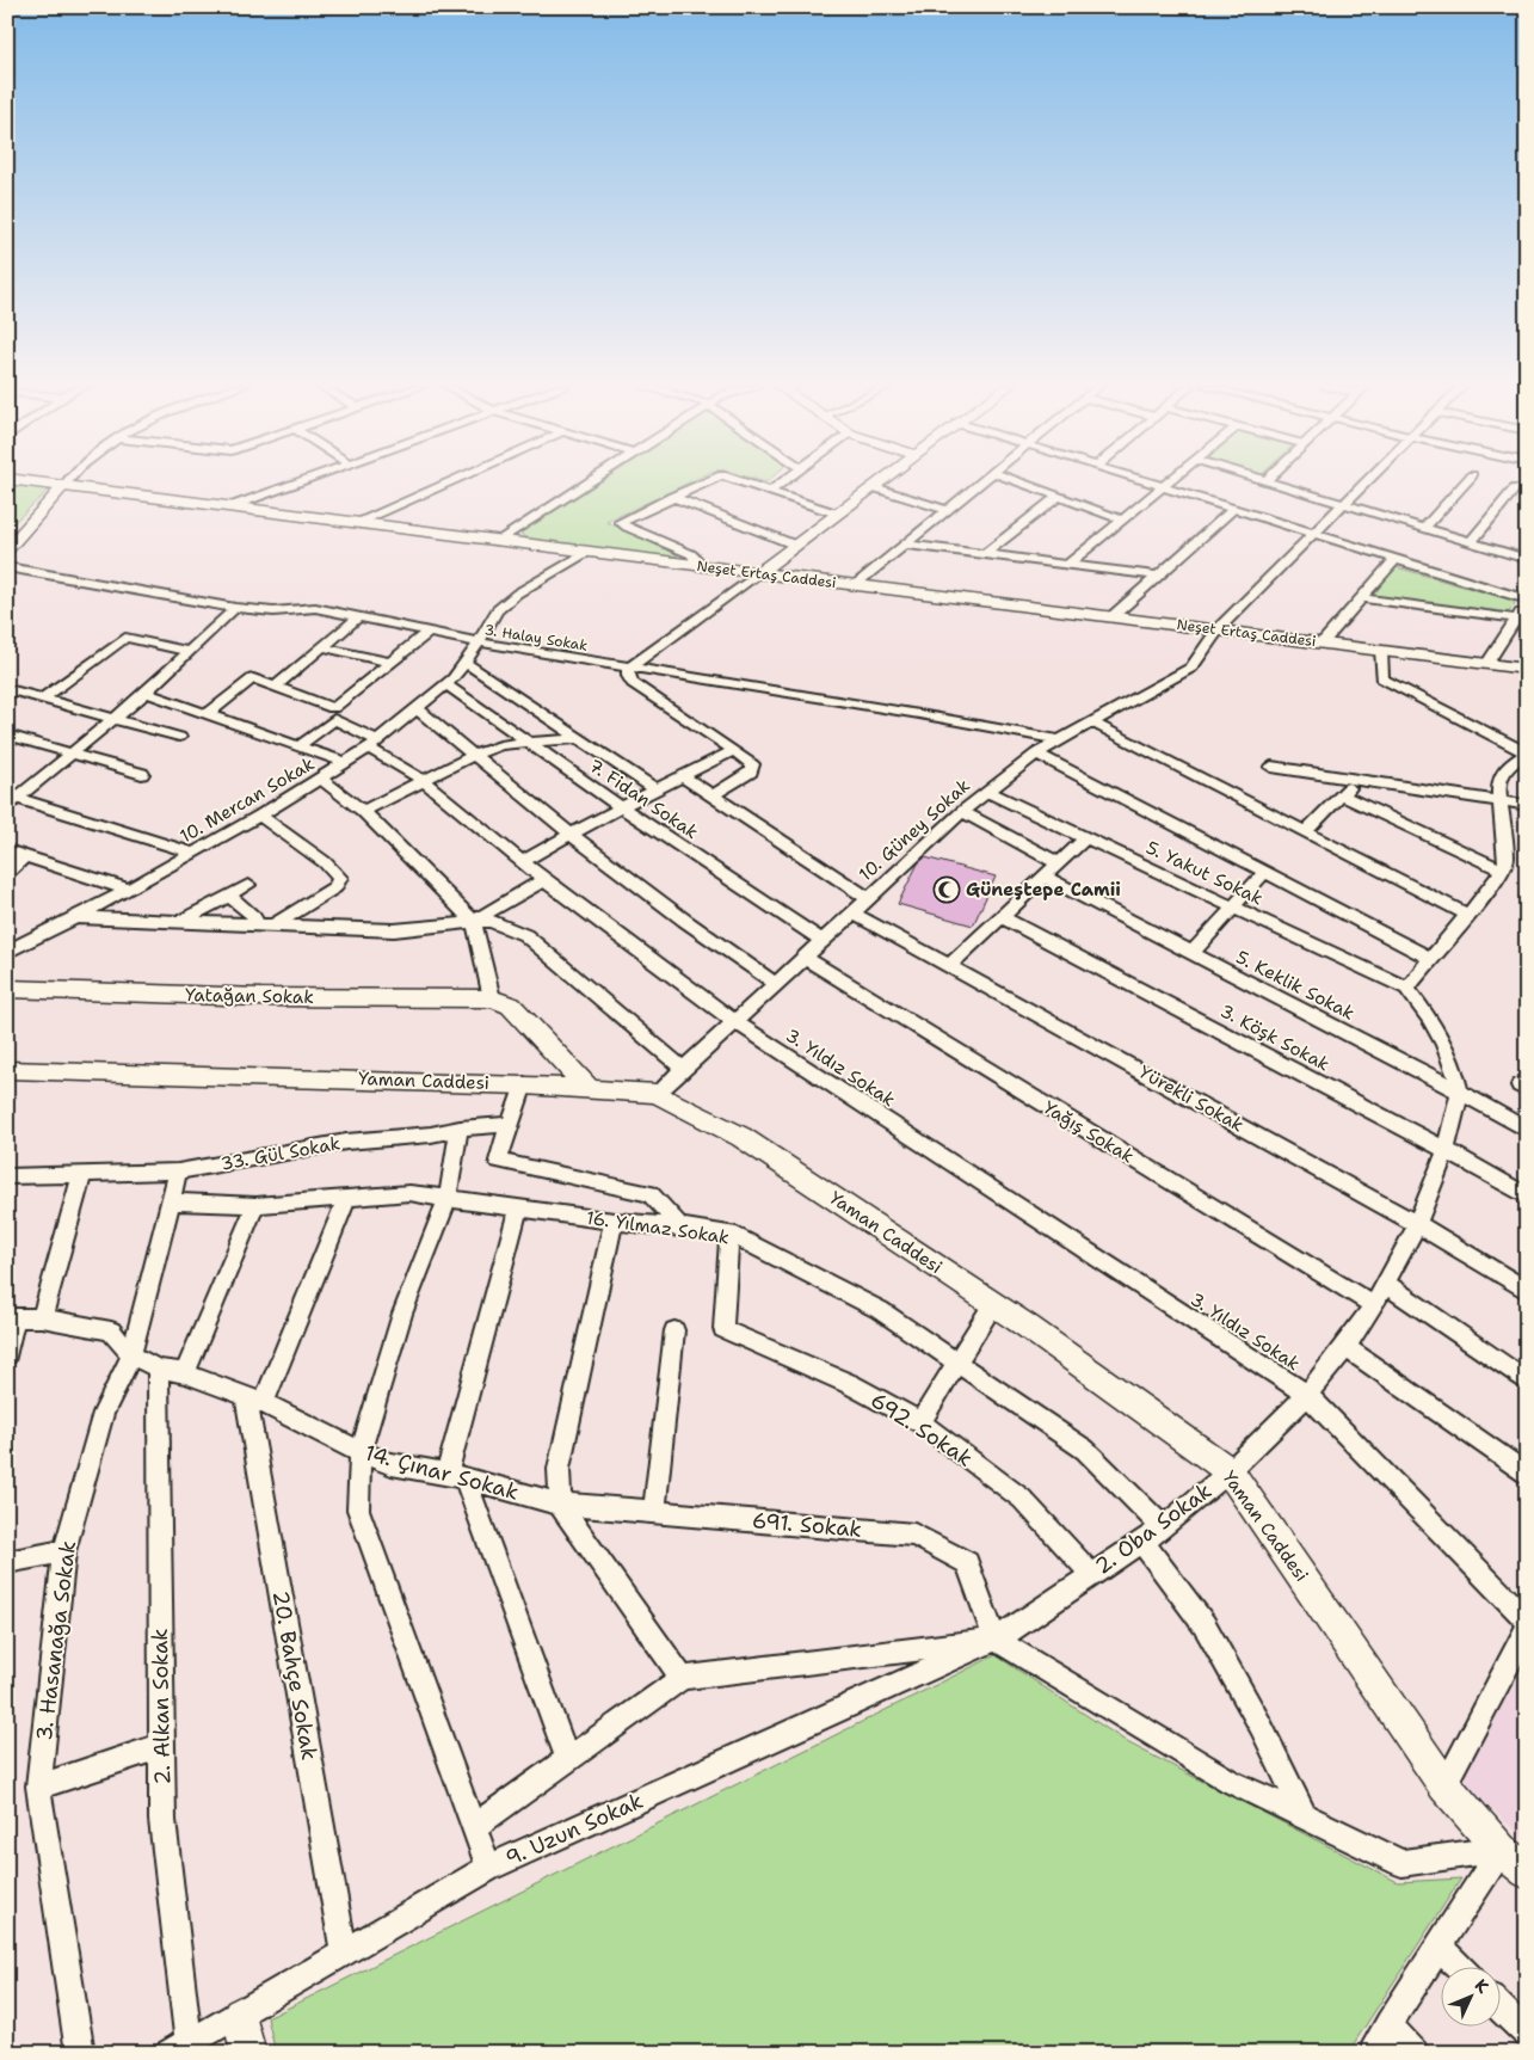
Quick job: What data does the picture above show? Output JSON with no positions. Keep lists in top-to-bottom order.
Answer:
{
  "streets": {
    "main road": ["Neşet Ertaş Caddesi", "Yatağan Sokak", "Yaman Caddesi"],
    "street": [
      "3. Halay Sokak",
      "7. Fidan Sokak",
      "10. Mercan Sokak",
      "10. Güney Sokak",
      "5. Yakut Sokak",
      "5. Keklik Sokak",
      "3. Köşk Sokak",
      "3. Yıldız Sokak",
      "Yürekli Sokak",
      "Yağış Sokak",
      "33. Gül Sokak",
      "16. Yılmaz Sokak",
      "692. Sokak",
      "14. Çınar Sokak",
      "691. Sokak",
      "2. Oba Sokak",
      "3. Hasanağa Sokak",
      "20. Bahçe Sokak",
      "2. Alkan Sokak",
      "9. Uzun Sokak"
    ]
  },
  "crossings": [
    ["Neşet Ertaş Caddesi", "10. Mercan Sokak"],
    ["Neşet Ertaş Caddesi", "10. Güney Sokak"],
    ["3. Halay Sokak", "10. Mercan Sokak"],
    ["3. Halay Sokak", "10. Güney Sokak"],
    ["7. Fidan Sokak", "10. Mercan Sokak"],
    ["7. Fidan Sokak", "10. Güney Sokak"],
    ["10. Mercan Sokak", "3. Yıldız Sokak"],
    ["10. Güney Sokak", "5. Yakut Sokak"],
    ["10. Güney Sokak", "3. Yıldız Sokak"],
    ["10. Güney Sokak", "Yaman Caddesi"],
    ["10. Güney Sokak", "Yürekli Sokak"],
    ["10. Güney Sokak", "Yağış Sokak"],
    ["5. Keklik Sokak", "2. Oba Sokak"],
    ["3. Köşk Sokak", "2. Oba Sokak"],
    ["3. Yıldız Sokak", "2. Oba Sokak"],
    ["Yaman Caddesi", "2. Oba Sokak"],
    ["Yürekli Sokak", "2. Oba Sokak"],
    ["Yağış Sokak", "2. Oba Sokak"],
    ["33. Gül Sokak", "3. Hasanağa Sokak"],
    ["16. Yılmaz Sokak", "692. Sokak"],
    ["16. Yılmaz Sokak", "2. Oba Sokak"],
    ["16. Yılmaz Sokak", "3. Hasanağa Sokak"],
    ["692. Sokak", "2. Oba Sokak"],
    ["14. Çınar Sokak", "691. Sokak"],
    ["14. Çınar Sokak", "3. Hasanağa Sokak"],
    ["14. Çınar Sokak", "20. Bahçe Sokak"],
    ["14. Çınar Sokak", "2. Alkan Sokak"],
    ["691. Sokak", "2. Oba Sokak"],
    ["691. Sokak", "9. Uzun Sokak"],
    ["2. Oba Sokak", "9. Uzun Sokak"],
    ["20. Bahçe Sokak", "9. Uzun Sokak"],
    ["2. Alkan Sokak", "9. Uzun Sokak"]
  ],
  "places": {
    "mosque": ["Güneştepe Camii"]
  },
  "north": "top right"
}
